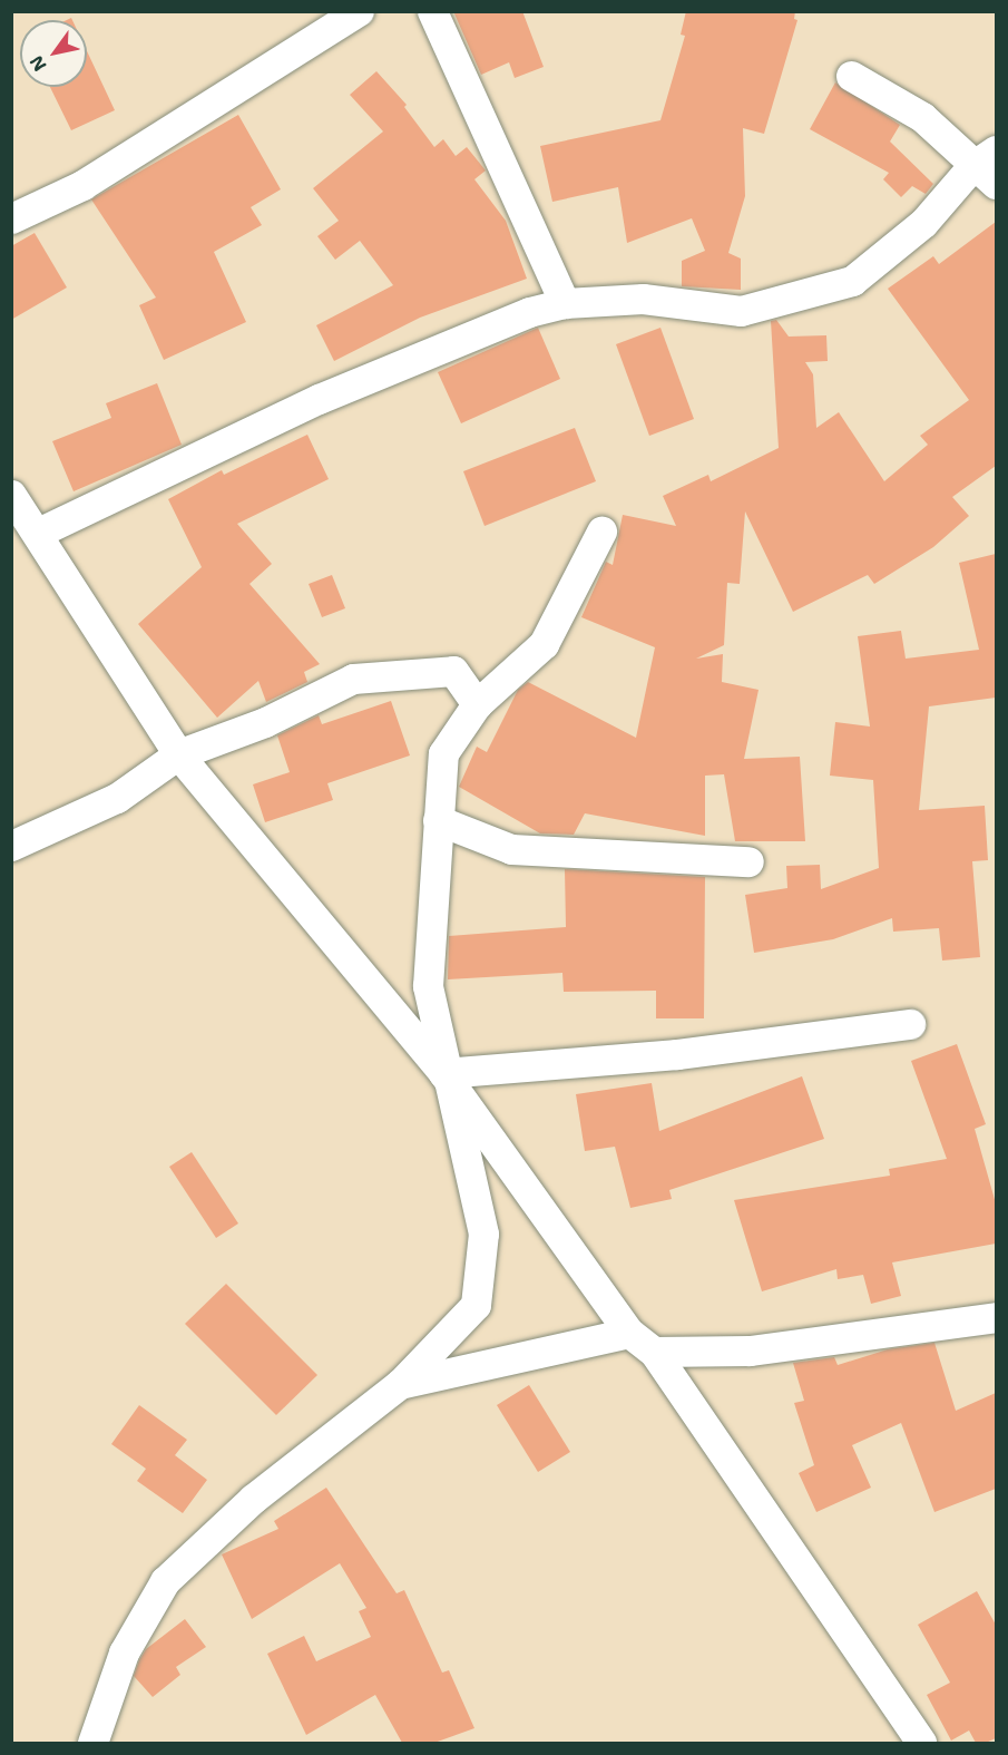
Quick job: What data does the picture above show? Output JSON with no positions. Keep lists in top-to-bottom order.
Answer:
{
  "north": "bottom left"
}
